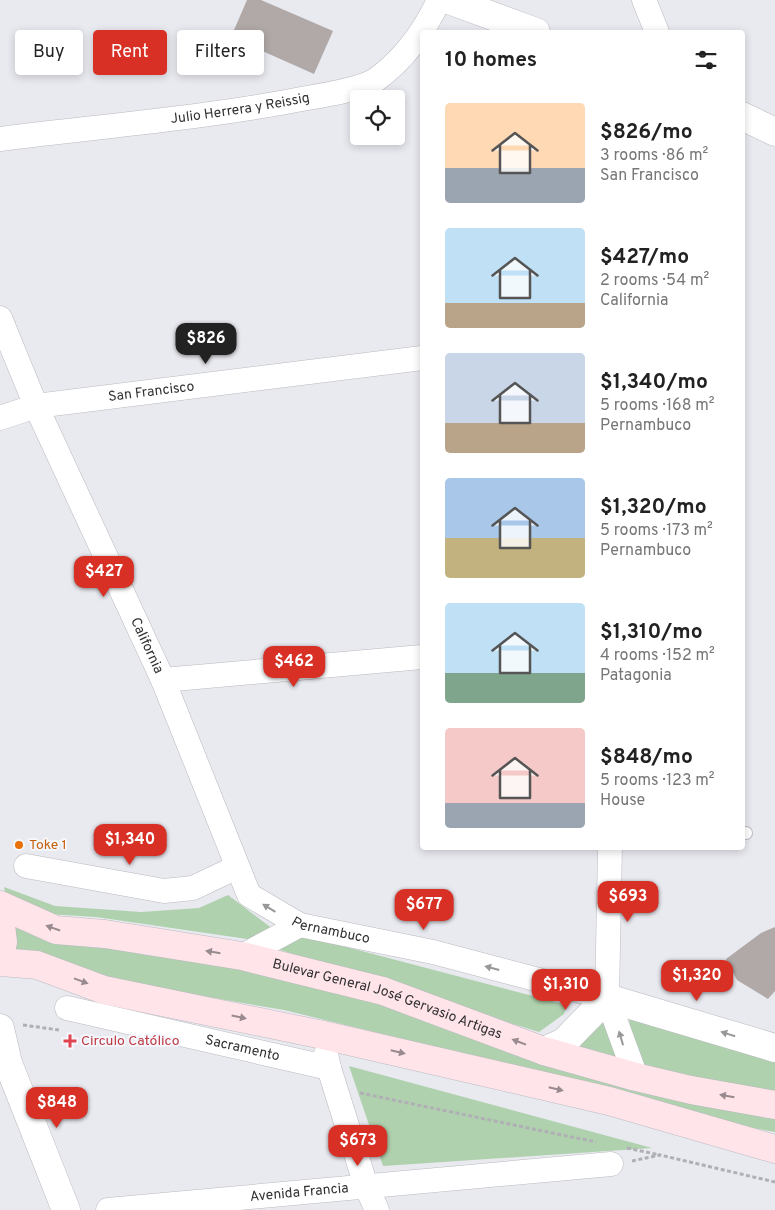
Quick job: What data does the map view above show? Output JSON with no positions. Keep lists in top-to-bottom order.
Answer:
{
  "streets": {
    "main road": ["Bulevar General José Gervasio Artigas"],
    "street": [
      "Julio Herrera y Reissig",
      "San Francisco",
      "California",
      "Pernambuco",
      "Sacramento",
      "Avenida Francia"
    ]
  },
  "crossings": [
    ["San Francisco", "California"],
    ["California", "Pernambuco"]
  ],
  "one_way": ["Pernambuco"],
  "places": {
    "other": ["Toke 1"],
    "health": ["Circulo Católico"]
  },
  "page": {
    "chip": ["Buy", "Rent", "Filters"],
    "heading": "10 homes",
    "list": [
      {
        "name": "$826/mo",
        "note": "3 rooms · 86 m² · San Francisco"
      },
      {
        "name": "$427/mo",
        "note": "2 rooms · 54 m² · California"
      },
      {
        "name": "$1,340/mo",
        "note": "5 rooms · 168 m² · Pernambuco"
      },
      {
        "name": "$1,320/mo",
        "note": "5 rooms · 173 m² · Pernambuco"
      },
      {
        "name": "$1,310/mo",
        "note": "4 rooms · 152 m² · Patagonia"
      },
      {
        "name": "$848/mo",
        "note": "5 rooms · 123 m² · House"
      }
    ],
    "price": [
      "$826",
      "$427",
      "$462",
      "$1,340",
      "$693",
      "$677",
      "$1,320",
      "$1,310",
      "$848",
      "$673"
    ]
  }
}
